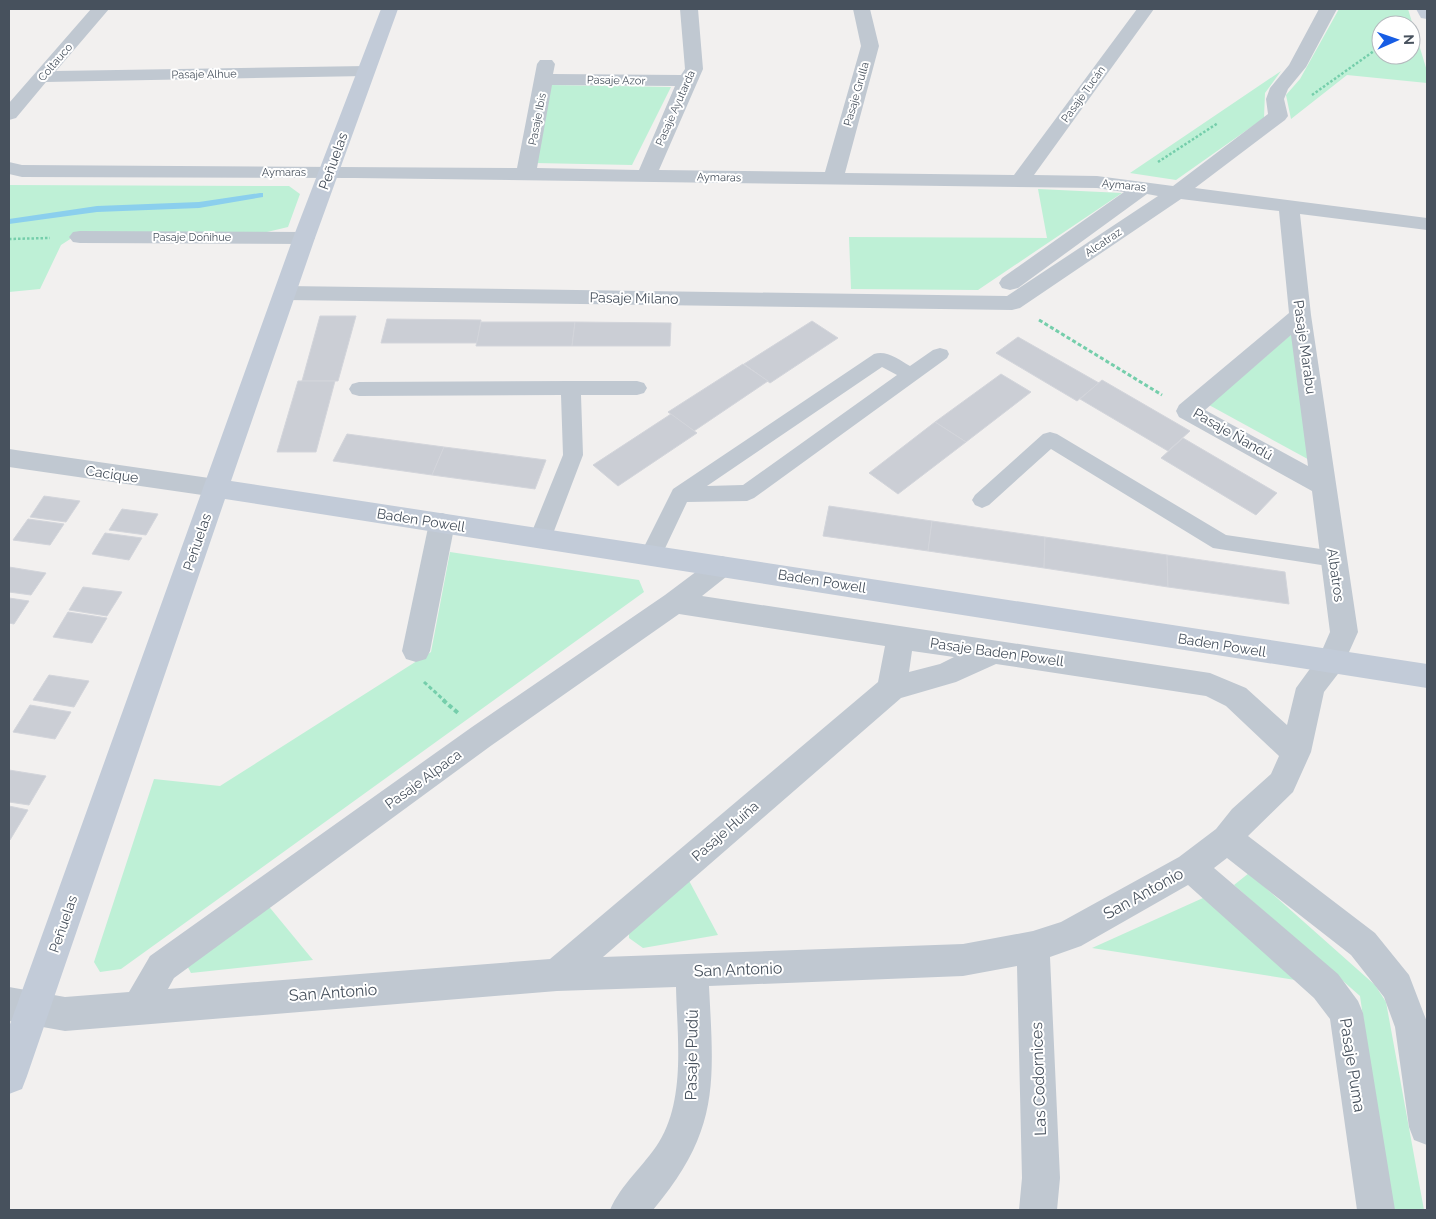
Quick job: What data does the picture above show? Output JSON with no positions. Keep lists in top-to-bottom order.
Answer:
{
  "streets": {
    "street": [
      "Coltauco",
      "Pasaje Alhue",
      "Pasaje Azor",
      "Pasaje Grulla",
      "Pasaje Tucán",
      "Pasaje Ayutarda",
      "Pasaje Ibis",
      "Peñuelas",
      "Aymaras",
      "Pasaje Doñihue",
      "Alcatraz",
      "Pasaje Milano",
      "Pasaje Marabu",
      "Pasaje Ñandú",
      "Cacique",
      "Baden Powell",
      "Albatros",
      "Pasaje Baden Powell",
      "Pasaje Alpaca",
      "Pasaje Huiña",
      "San Antonio",
      "Pasaje Pudú",
      "Pasaje Puma",
      "Las Codornices"
    ]
  },
  "crossings": [
    ["Coltauco", "Pasaje Alhue"],
    ["Pasaje Alhue", "Peñuelas"],
    ["Pasaje Azor", "Pasaje Ayutarda"],
    ["Pasaje Azor", "Pasaje Ibis"],
    ["Pasaje Grulla", "Aymaras"],
    ["Pasaje Tucán", "Aymaras"],
    ["Pasaje Ayutarda", "Aymaras"],
    ["Pasaje Ibis", "Aymaras"],
    ["Peñuelas", "Aymaras"],
    ["Peñuelas", "Pasaje Doñihue"],
    ["Peñuelas", "Pasaje Milano"],
    ["Peñuelas", "Cacique"],
    ["Peñuelas", "Baden Powell"],
    ["Peñuelas", "San Antonio"],
    ["Aymaras", "Alcatraz"],
    ["Aymaras", "Pasaje Marabu"],
    ["Alcatraz", "Pasaje Milano"],
    ["Pasaje Marabu", "Pasaje Ñandú"],
    ["Pasaje Marabu", "Albatros"],
    ["Pasaje Ñandú", "Albatros"],
    ["Cacique", "Baden Powell"],
    ["Baden Powell", "Albatros"],
    ["Baden Powell", "Pasaje Alpaca"],
    ["Baden Powell", "San Antonio"],
    ["Albatros", "San Antonio"],
    ["Pasaje Baden Powell", "Pasaje Alpaca"],
    ["Pasaje Baden Powell", "Pasaje Huiña"],
    ["Pasaje Baden Powell", "San Antonio"],
    ["Pasaje Alpaca", "San Antonio"],
    ["Pasaje Huiña", "San Antonio"],
    ["San Antonio", "Pasaje Pudú"],
    ["San Antonio", "Pasaje Puma"],
    ["San Antonio", "Las Codornices"]
  ],
  "north": "right"
}
